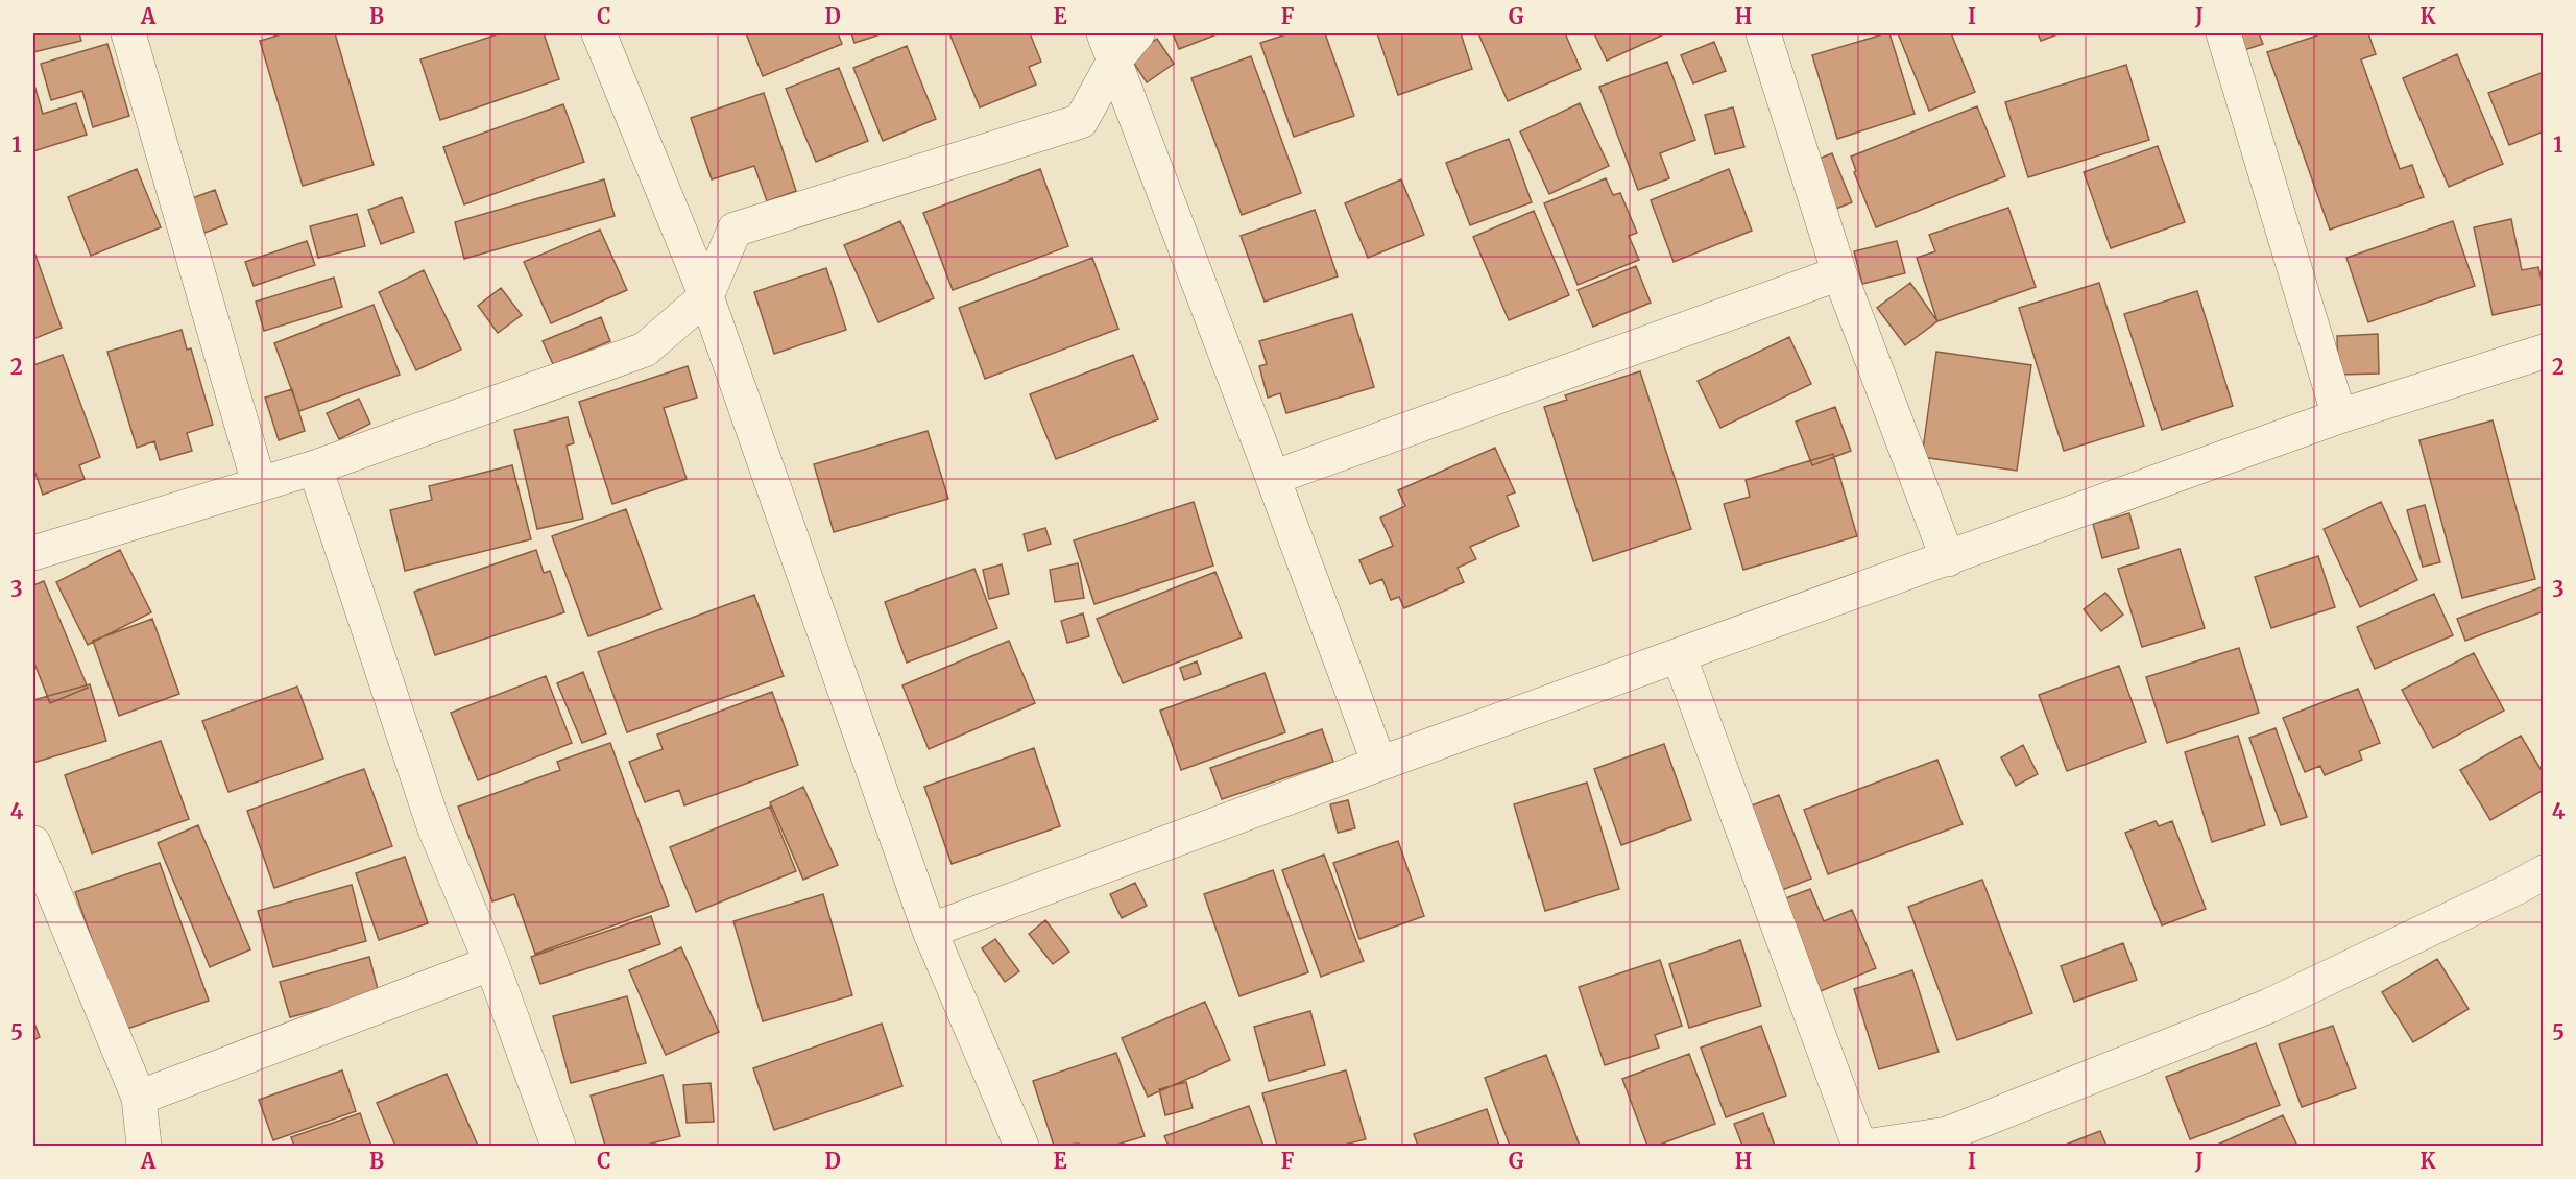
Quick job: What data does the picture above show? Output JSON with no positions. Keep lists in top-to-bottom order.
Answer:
{
  "grid": {
    "columns": [
      "A",
      "B",
      "C",
      "D",
      "E",
      "F",
      "G",
      "H",
      "I",
      "J",
      "K"
    ],
    "rows": [
      "1",
      "2",
      "3",
      "4",
      "5"
    ]
  }
}
